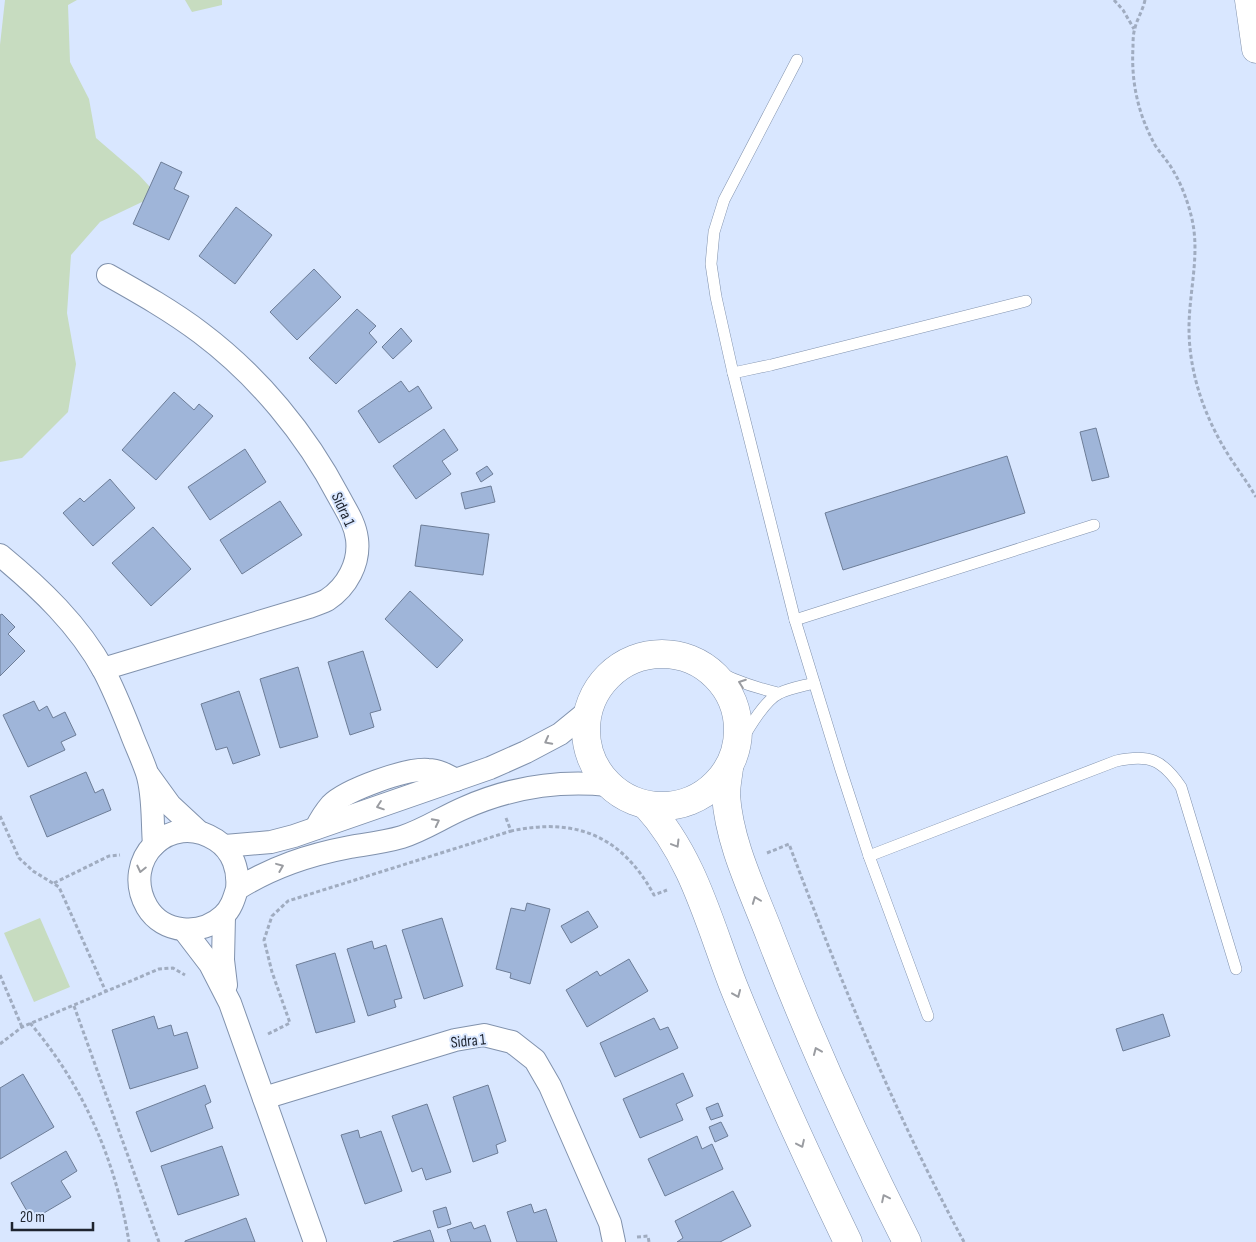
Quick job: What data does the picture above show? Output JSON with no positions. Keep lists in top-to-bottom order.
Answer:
{
  "streets": {
    "street": ["Sidra 1"]
  },
  "scale_bar": "20 m"
}
